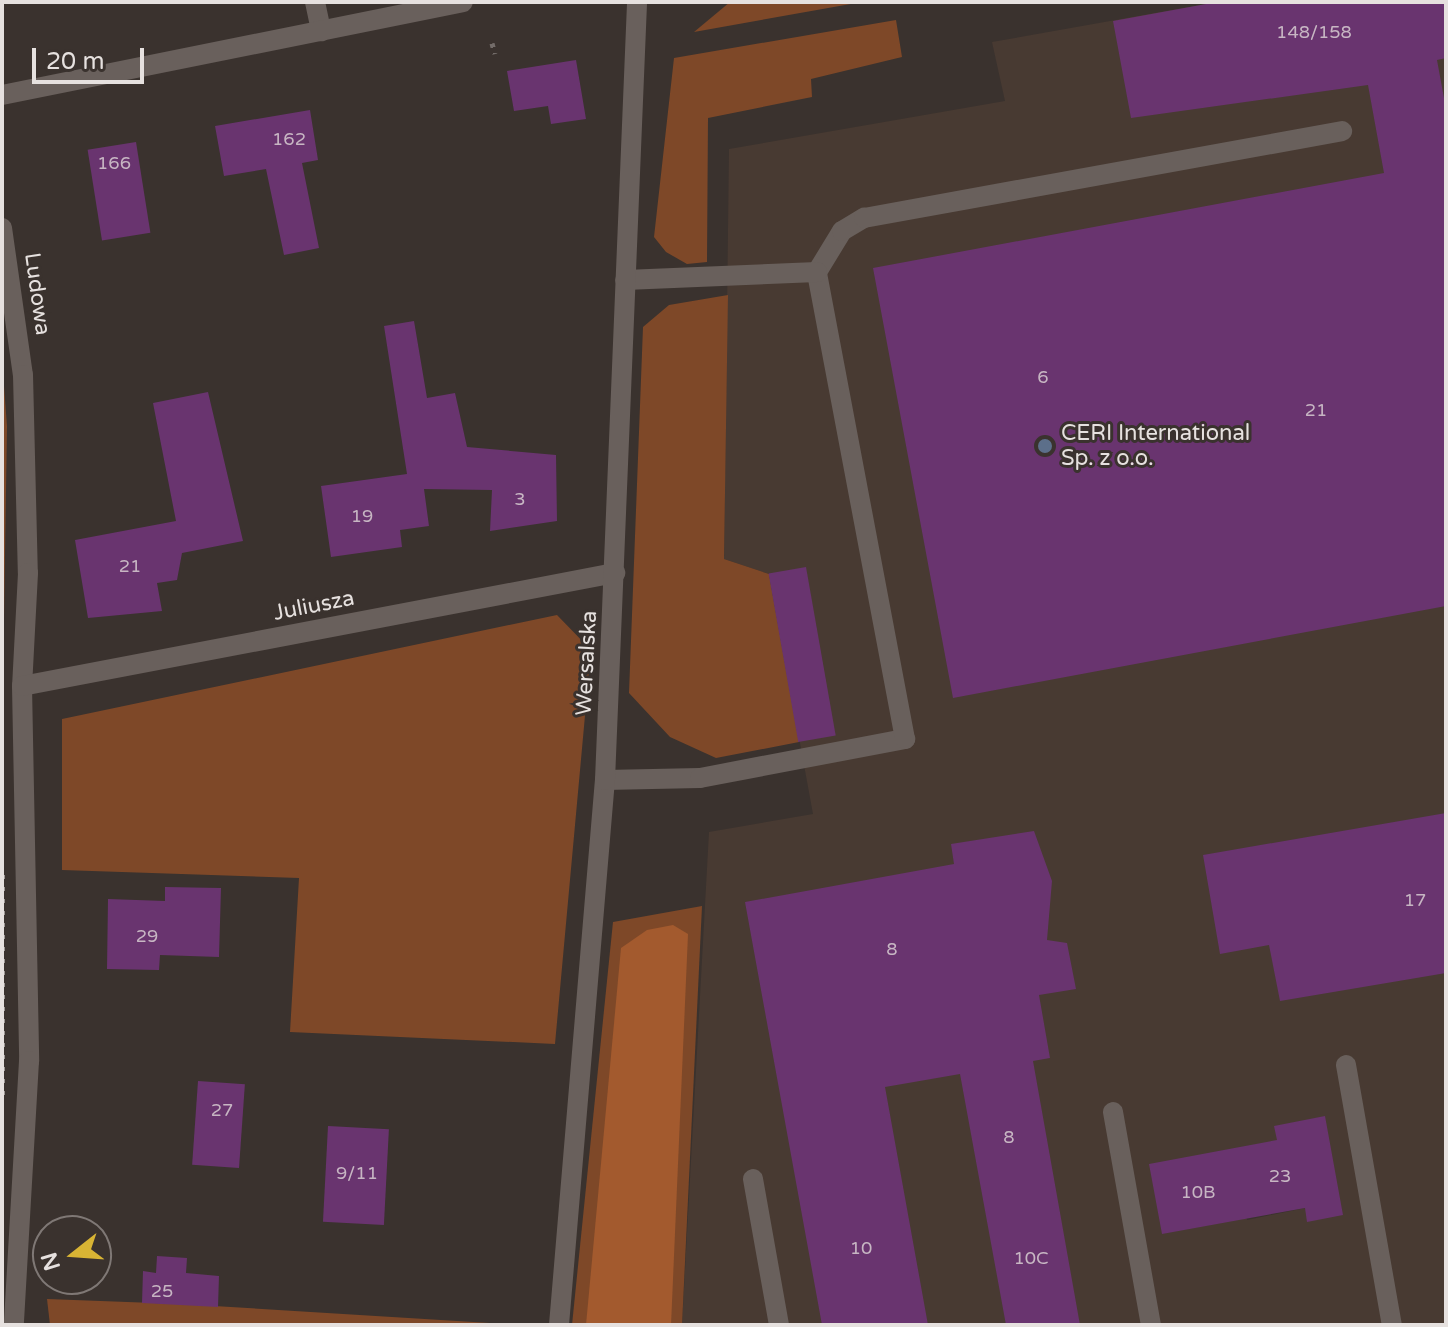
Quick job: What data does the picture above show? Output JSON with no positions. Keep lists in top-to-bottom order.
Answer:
{
  "streets": {
    "street": ["Ludowa", "Juliusza", "Wersalska"]
  },
  "crossings": [
    ["Ludowa", "Juliusza"],
    ["Juliusza", "Wersalska"]
  ],
  "places": ["CERI International Sp. z o.o."],
  "house_numbers": [
    "148/158",
    "162",
    "166",
    "6",
    "21",
    "3",
    "19",
    "21",
    "17",
    "29",
    "8",
    "27",
    "8",
    "9/11",
    "23",
    "10B",
    "10",
    "10C",
    "25"
  ],
  "scale_bar": "20 m",
  "north": "left"
}
